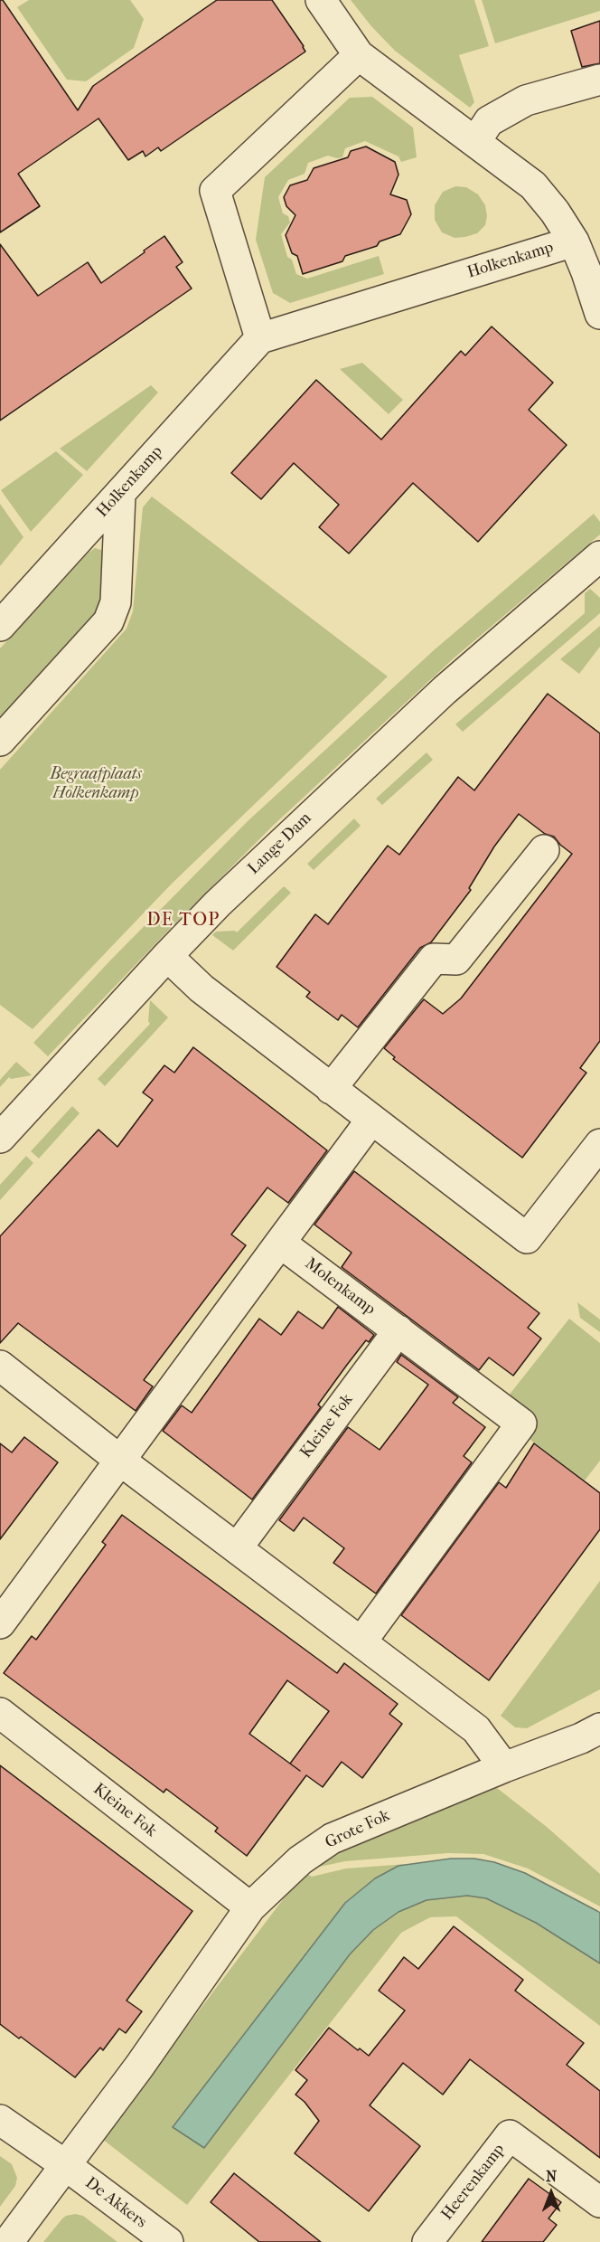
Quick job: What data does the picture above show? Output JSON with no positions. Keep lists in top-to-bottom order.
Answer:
{
  "streets": {
    "street": [
      "Holkenkamp",
      "Lange Dam",
      "Molenkamp",
      "Kleine Fok",
      "Grote Fok",
      "Heerenkamp",
      "De Akkers"
    ]
  },
  "crossings": [
    ["Molenkamp", "Kleine Fok"],
    ["Kleine Fok", "Grote Fok"],
    ["Grote Fok", "De Akkers"]
  ],
  "districts": ["DE TOP"],
  "parks": ["Begraafplaats Holkenkamp"],
  "north": "top"
}
